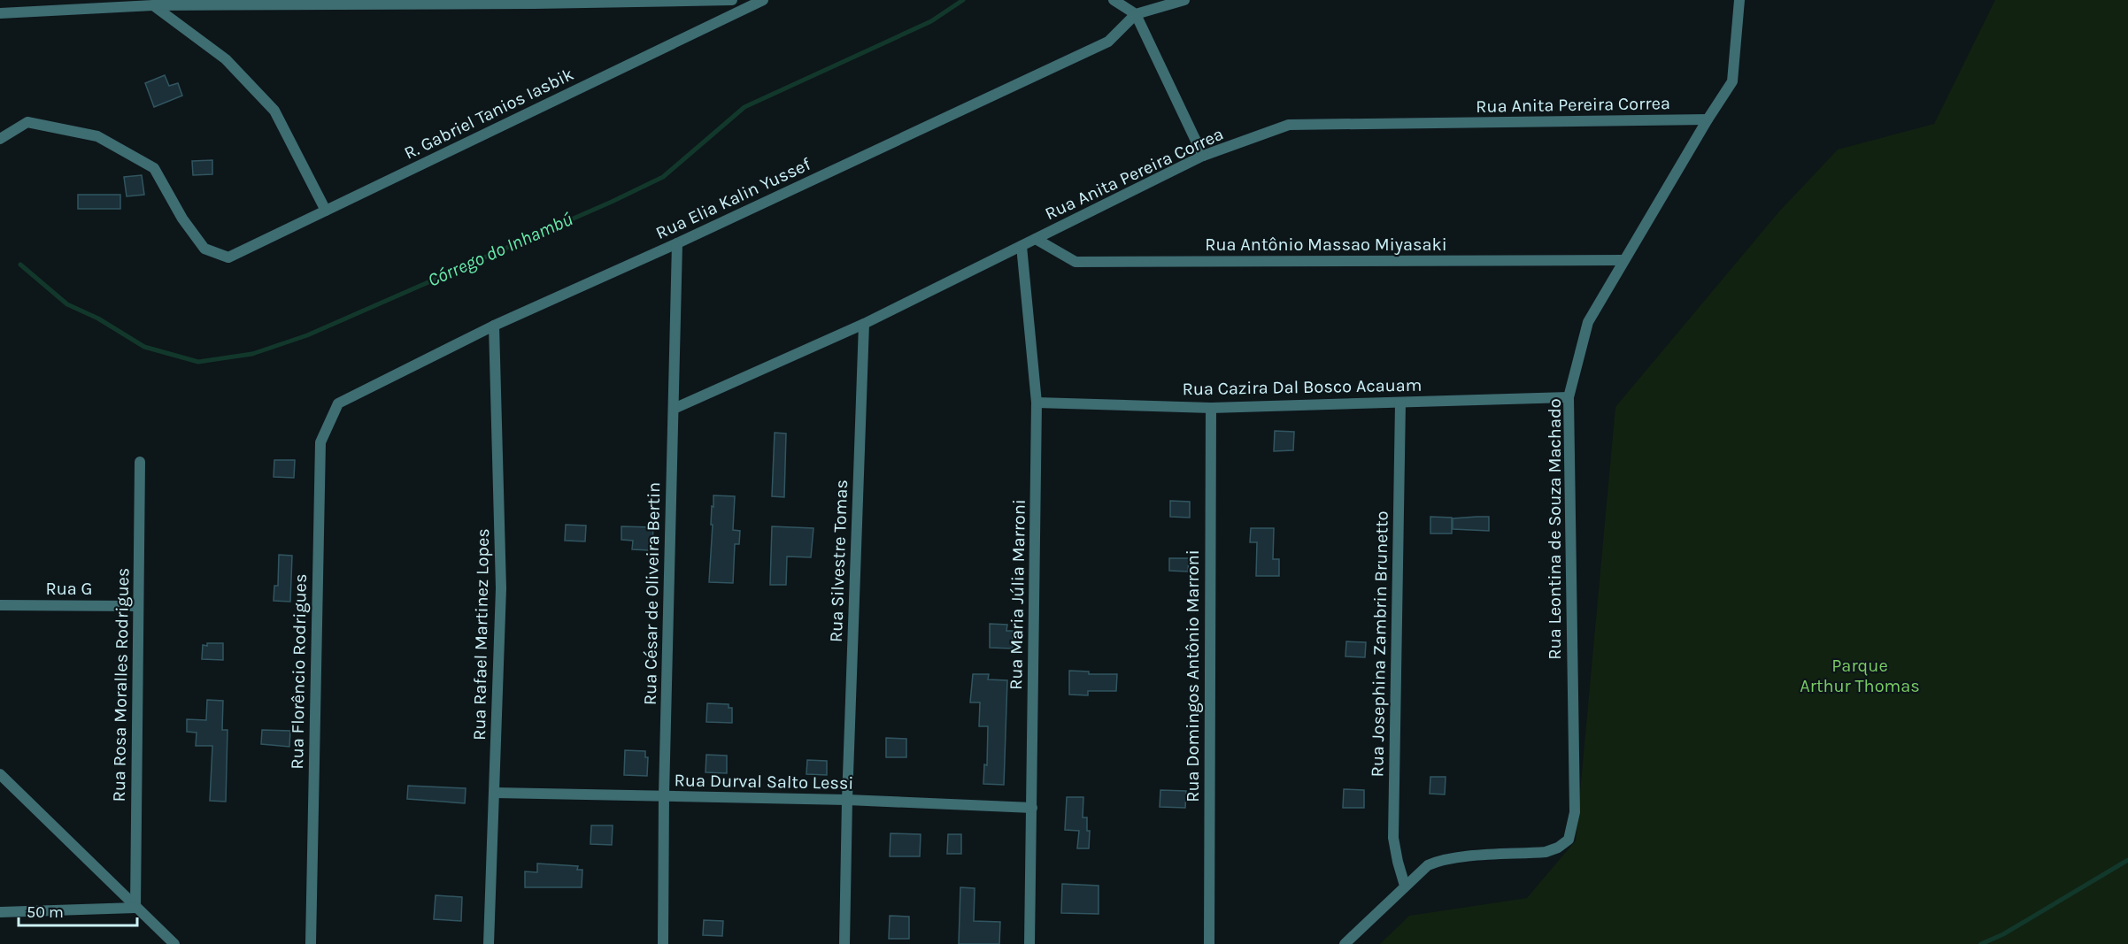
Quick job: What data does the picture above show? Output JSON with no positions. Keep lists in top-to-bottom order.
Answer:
{
  "streets": {
    "street": [
      "Rua Anita Pereira Correa",
      "R. Gabriel Tanios Iasbik",
      "Rua Elia Kalin Yussef",
      "Rua Antônio Massao Miyasaki",
      "Rua Cazira Dal Bosco Acauam",
      "Rua Leontina de Souza Machado",
      "Rua Silvestre Tomas",
      "Rua G",
      "Rua César de Oliveira Bertin",
      "Rua Maria Júlia Marroni",
      "Rua Rafael Martinez Lopes",
      "Rua Josephina Zambrin Brunetto",
      "Rua Florêncio Rodrigues",
      "Rua Domingos Antônio Marroni",
      "Rua Rosa Moralles Rodrigues",
      "Rua Durval Salto Lessi"
    ]
  },
  "crossings": [
    ["Rua Anita Pereira Correa", "Rua Antônio Massao Miyasaki"],
    ["Rua Anita Pereira Correa", "Rua Leontina de Souza Machado"],
    ["Rua Anita Pereira Correa", "Rua Silvestre Tomas"],
    ["Rua Anita Pereira Correa", "Rua César de Oliveira Bertin"],
    ["Rua Anita Pereira Correa", "Rua Maria Júlia Marroni"],
    ["Rua Elia Kalin Yussef", "Rua César de Oliveira Bertin"],
    ["Rua Elia Kalin Yussef", "Rua Rafael Martinez Lopes"],
    ["Rua Elia Kalin Yussef", "Rua Florêncio Rodrigues"],
    ["Rua Antônio Massao Miyasaki", "Rua Leontina de Souza Machado"],
    ["Rua Cazira Dal Bosco Acauam", "Rua Leontina de Souza Machado"],
    ["Rua Cazira Dal Bosco Acauam", "Rua Maria Júlia Marroni"],
    ["Rua Cazira Dal Bosco Acauam", "Rua Josephina Zambrin Brunetto"],
    ["Rua Cazira Dal Bosco Acauam", "Rua Domingos Antônio Marroni"],
    ["Rua Leontina de Souza Machado", "Rua Josephina Zambrin Brunetto"],
    ["Rua Silvestre Tomas", "Rua Durval Salto Lessi"],
    ["Rua G", "Rua Rosa Moralles Rodrigues"],
    ["Rua César de Oliveira Bertin", "Rua Durval Salto Lessi"],
    ["Rua Maria Júlia Marroni", "Rua Durval Salto Lessi"],
    ["Rua Rafael Martinez Lopes", "Rua Durval Salto Lessi"]
  ],
  "water": ["Córrego do Inhambú"],
  "parks": ["Parque Arthur Thomas"],
  "scale_bar": "50 m"
}
